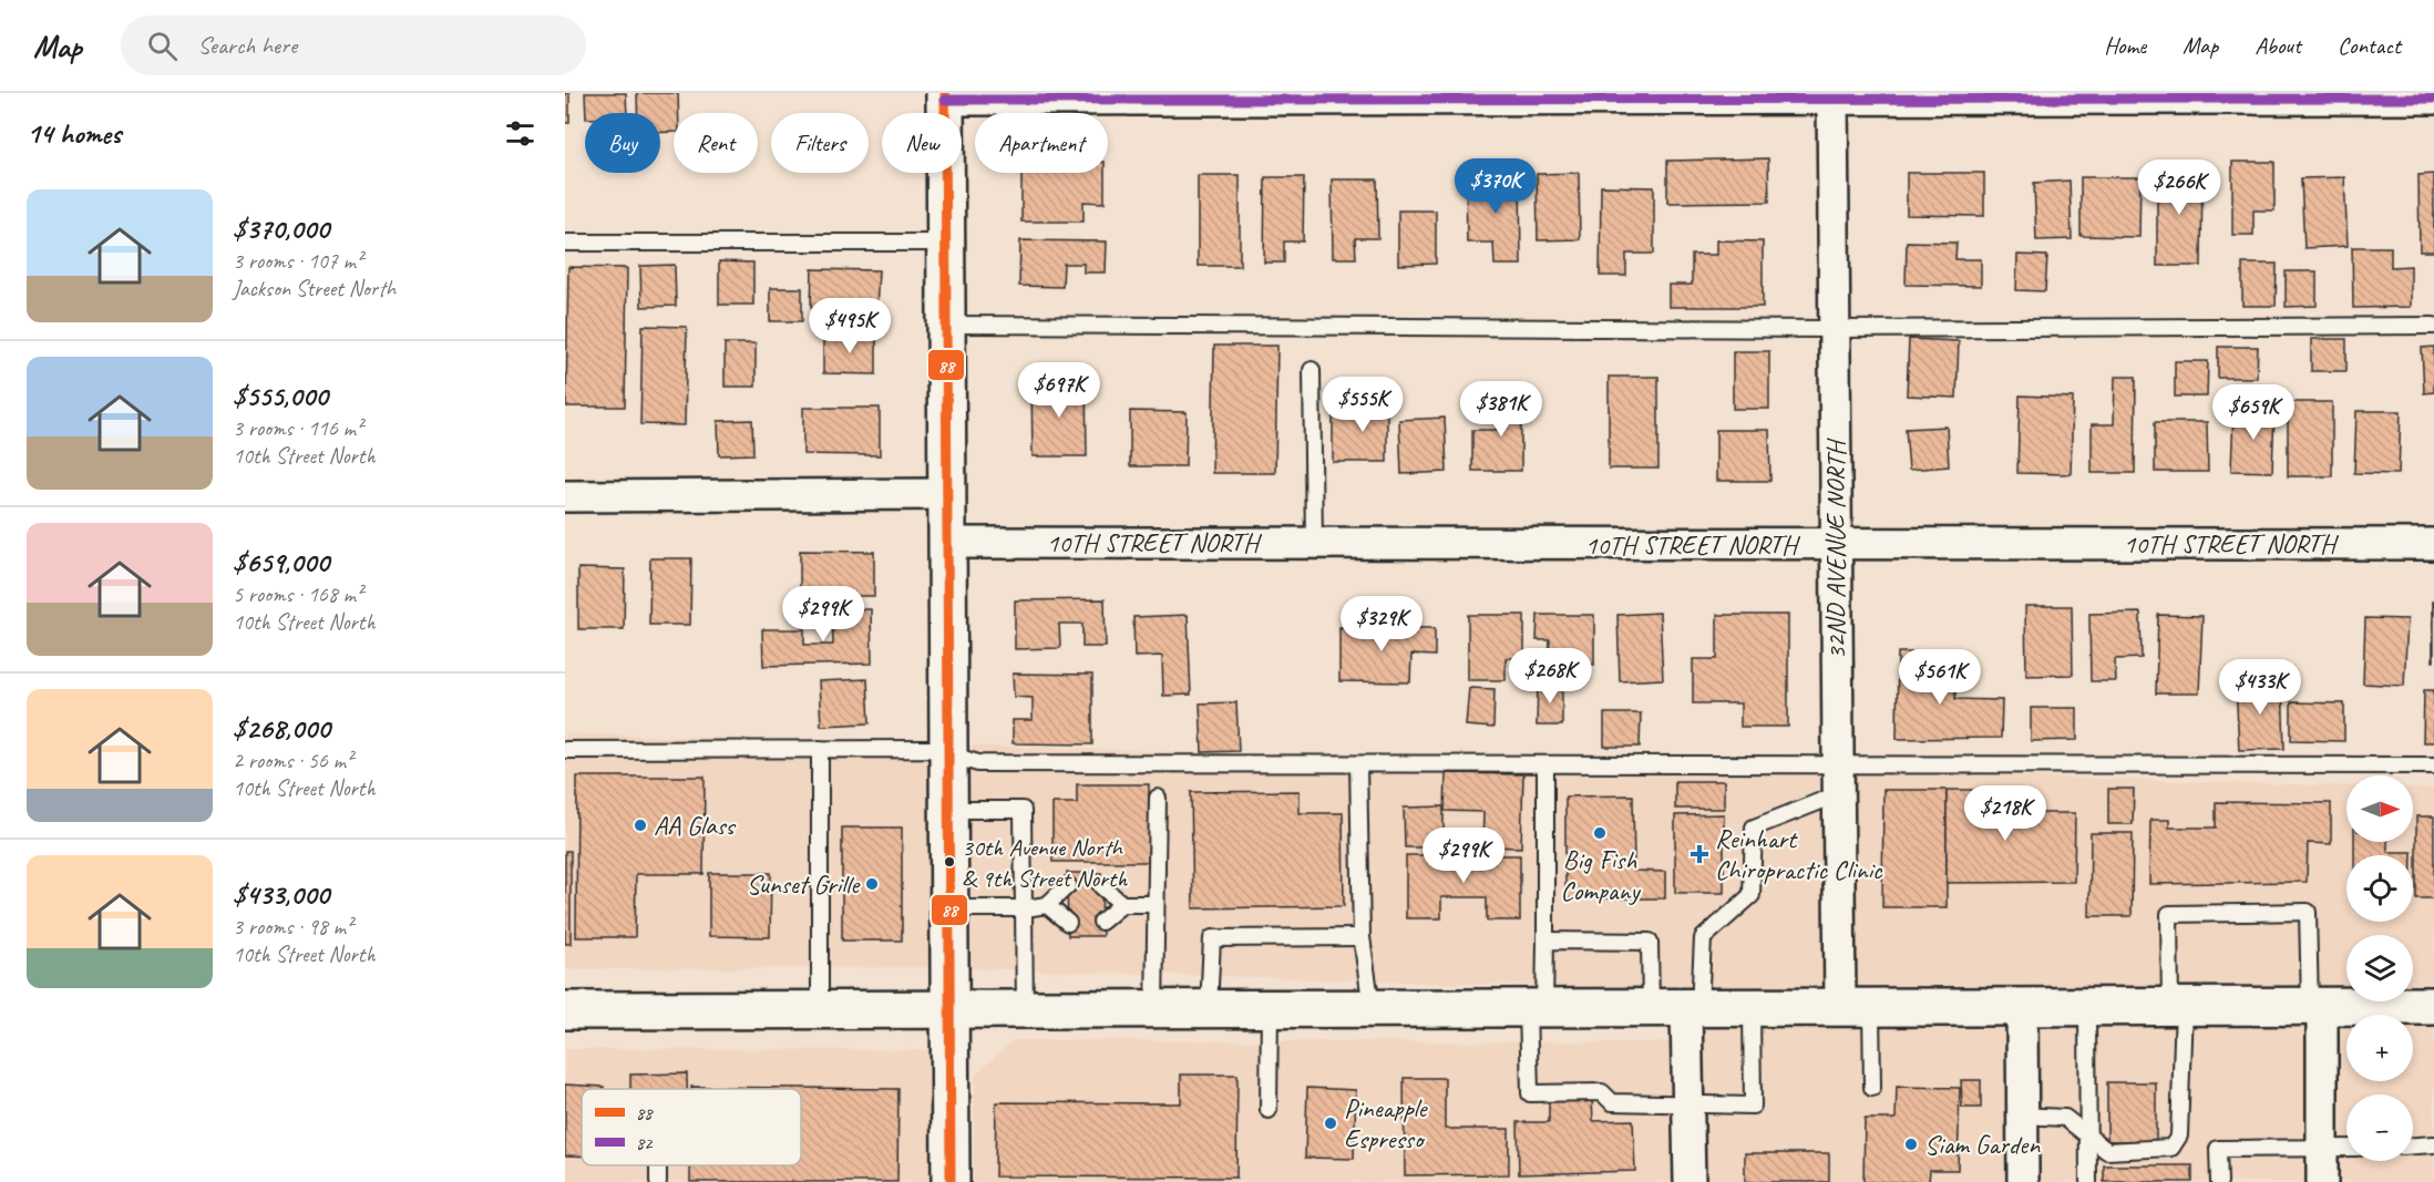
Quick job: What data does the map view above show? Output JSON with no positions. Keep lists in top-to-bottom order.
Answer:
{
  "streets": {
    "street": ["10TH STREET NORTH", "32ND AVENUE NORTH"]
  },
  "crossings": [
    ["10TH STREET NORTH", "32ND AVENUE NORTH"]
  ],
  "places": {
    "other": [
      "AA Glass",
      "Big Fish Company",
      "30th Avenue North & 9th Street North",
      "Sunset Grille",
      "Pineapple Espresso",
      "Siam Garden"
    ],
    "health": ["Reinhart Chiropractic Clinic"]
  },
  "lines": ["transit line 88", "transit line 82"],
  "legend": ["88", "82"],
  "north": "right",
  "page": {
    "header": "Map",
    "search": "Search here",
    "nav": [
      "Home",
      "Map",
      "About",
      "Contact"
    ],
    "heading": "14 homes",
    "chip": [
      "Buy",
      "Rent",
      "Filters",
      "New",
      "Apartment"
    ],
    "price": [
      "$370K",
      "$266K",
      "$495K",
      "$697K",
      "$555K",
      "$381K",
      "$659K",
      "$299K",
      "$329K",
      "$268K",
      "$561K",
      "$433K",
      "$218K",
      "$299K"
    ],
    "list": [
      {
        "name": "$370,000",
        "note": "3 rooms · 107 m² · Jackson Street North"
      },
      {
        "name": "$555,000",
        "note": "3 rooms · 116 m² · 10th Street North"
      },
      {
        "name": "$659,000",
        "note": "5 rooms · 168 m² · 10th Street North"
      },
      {
        "name": "$268,000",
        "note": "2 rooms · 56 m² · 10th Street North"
      },
      {
        "name": "$433,000",
        "note": "3 rooms · 98 m² · 10th Street North"
      }
    ],
    "map_buttons": ["+", "−"]
  }
}
